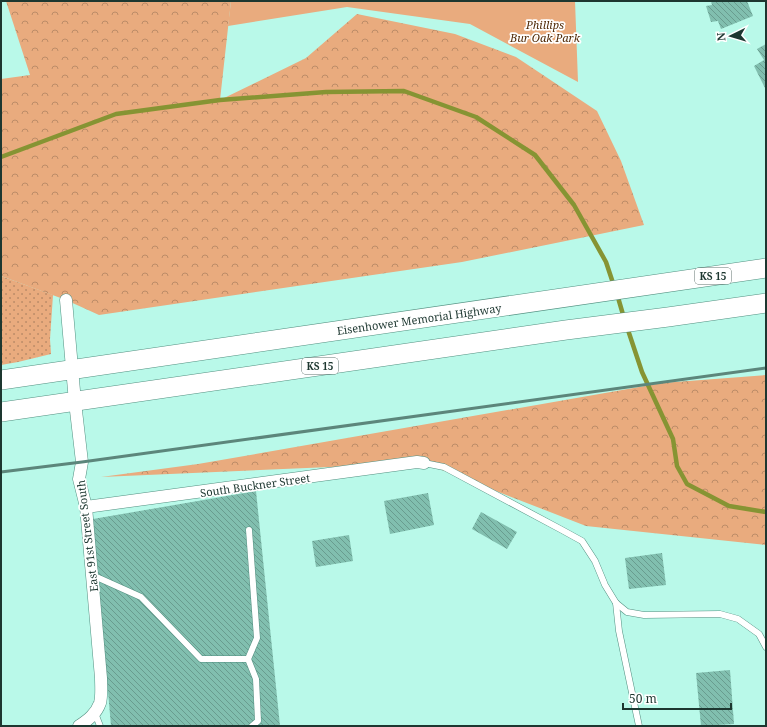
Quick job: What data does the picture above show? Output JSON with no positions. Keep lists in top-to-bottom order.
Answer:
{
  "streets": {
    "main road": ["KS 15", "Eisenhower Memorial Highway"],
    "street": ["South Buckner Street", "East 91st Street South"]
  },
  "crossings": [
    ["KS 15", "Eisenhower Memorial Highway"],
    ["KS 15", "East 91st Street South"],
    ["Eisenhower Memorial Highway", "East 91st Street South"],
    ["South Buckner Street", "East 91st Street South"]
  ],
  "parks": ["Phillips Bur Oak Park"],
  "scale_bar": "50 m",
  "north": "left"
}
